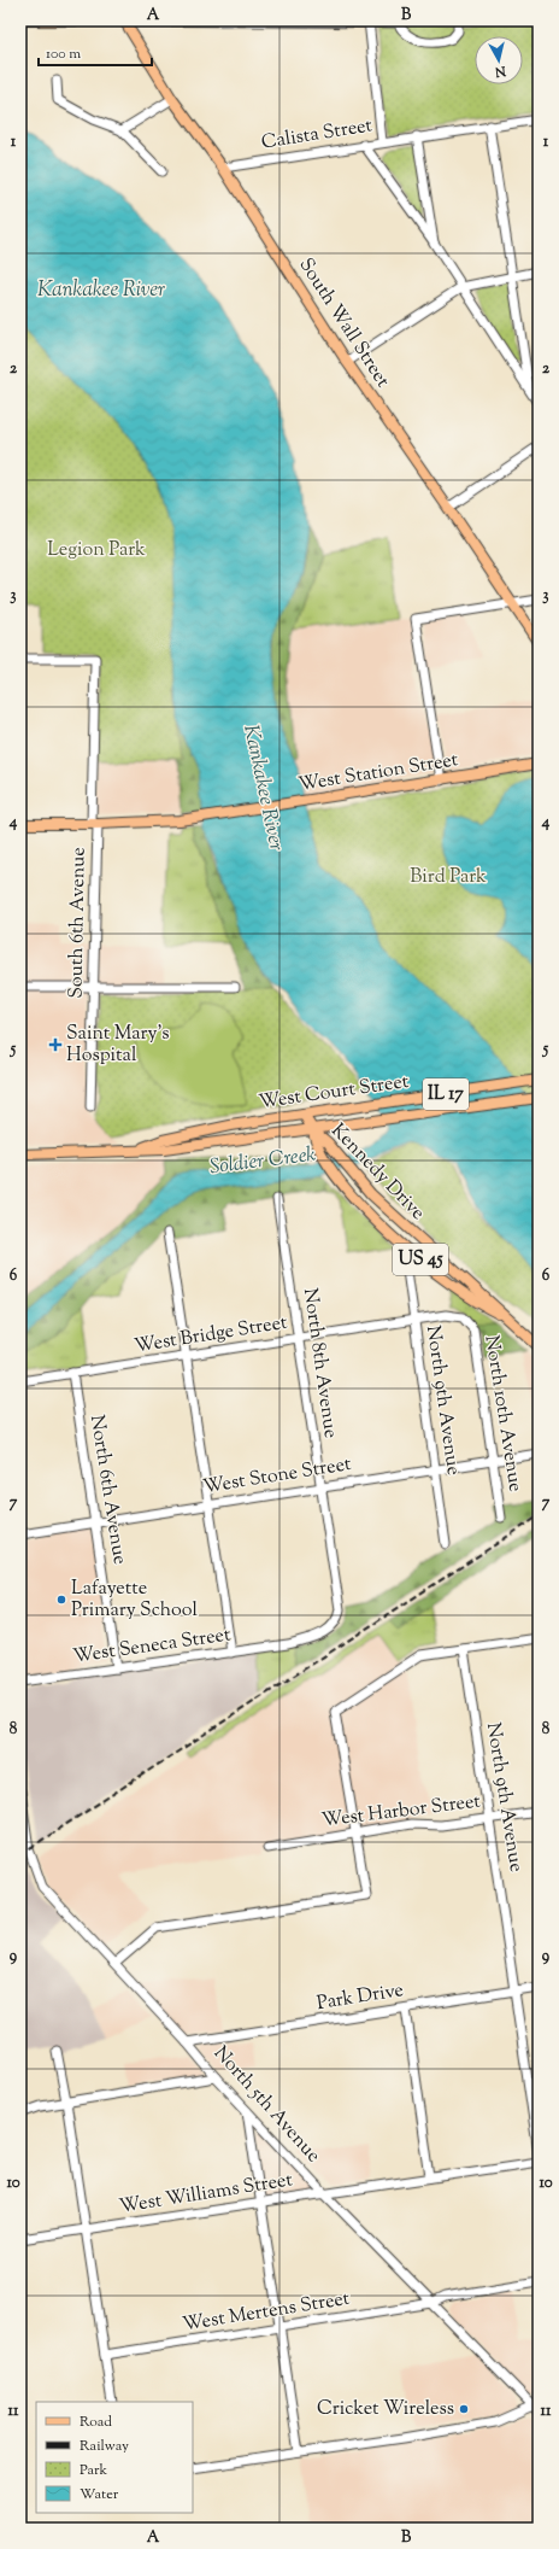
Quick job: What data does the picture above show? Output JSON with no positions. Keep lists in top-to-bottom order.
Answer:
{
  "streets": {
    "main road": [
      "South Wall Street",
      "West Station Street",
      "West Court Street",
      "IL 17",
      "Kennedy Drive",
      "US 45"
    ],
    "street": [
      "Calista Street",
      "South 6th Avenue",
      "West Bridge Street",
      "North 8th Avenue",
      "North 9th Avenue",
      "North 10th Avenue",
      "West Stone Street",
      "North 6th Avenue",
      "West Seneca Street",
      "West Harbor Street",
      "Park Drive",
      "North 5th Avenue",
      "West Williams Street",
      "West Mertens Street"
    ]
  },
  "crossings": [
    ["Calista Street", "South Wall Street"],
    ["West Station Street", "South 6th Avenue"],
    ["West Court Street", "Kennedy Drive"],
    ["West Bridge Street", "North 8th Avenue"],
    ["West Bridge Street", "North 9th Avenue"],
    ["West Bridge Street", "North 10th Avenue"],
    ["West Bridge Street", "North 6th Avenue"],
    ["North 8th Avenue", "West Stone Street"],
    ["North 8th Avenue", "West Seneca Street"],
    ["North 9th Avenue", "West Stone Street"],
    ["North 9th Avenue", "West Harbor Street"],
    ["North 9th Avenue", "Park Drive"],
    ["North 10th Avenue", "West Stone Street"],
    ["West Stone Street", "North 6th Avenue"],
    ["North 6th Avenue", "West Seneca Street"],
    ["Park Drive", "North 5th Avenue"],
    ["North 5th Avenue", "West Williams Street"],
    ["North 5th Avenue", "West Mertens Street"]
  ],
  "water": ["Kankakee River", "Soldier Creek"],
  "parks": ["Legion Park", "Bird Park"],
  "places": {
    "health": ["Saint Mary's Hospital"],
    "other": ["Lafayette Primary School", "Cricket Wireless"]
  },
  "legend": [
    "Road",
    "Railway",
    "Park",
    "Water"
  ],
  "scale_bar": "100 m",
  "north": "bottom",
  "grid": {
    "columns": ["A", "B"],
    "rows": [
      "1",
      "2",
      "3",
      "4",
      "5",
      "6",
      "7",
      "8",
      "9",
      "10",
      "11"
    ]
  }
}
